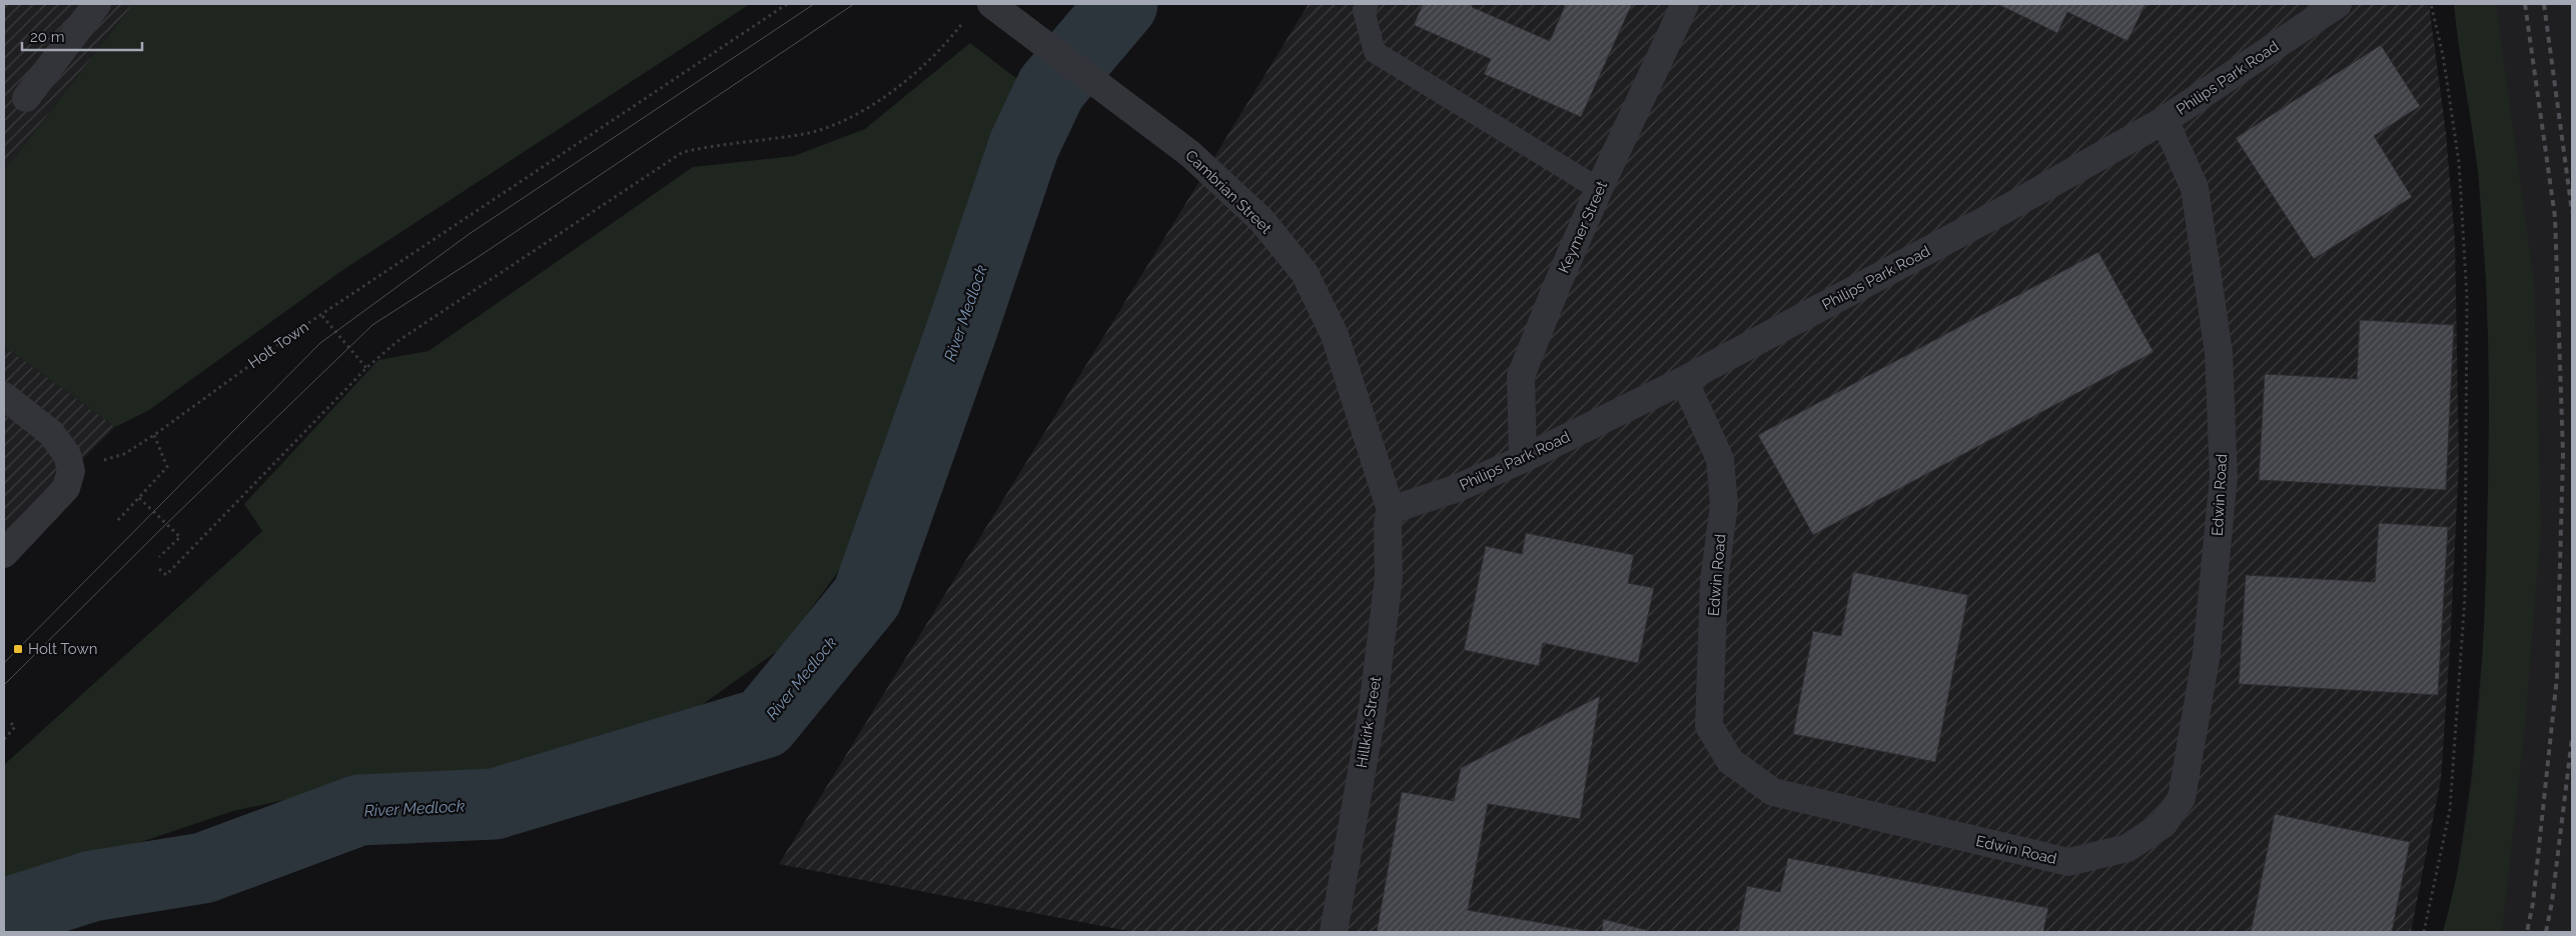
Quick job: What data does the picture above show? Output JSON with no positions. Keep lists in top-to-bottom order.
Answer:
{
  "streets": {
    "street": [
      "Philips Park Road",
      "Cambrian Street",
      "Keymer Street",
      "Edwin Road",
      "Hillkirk Street"
    ],
    "path": ["Holt Town"]
  },
  "crossings": [
    ["Philips Park Road", "Cambrian Street"],
    ["Philips Park Road", "Keymer Street"],
    ["Philips Park Road", "Edwin Road"],
    ["Philips Park Road", "Hillkirk Street"],
    ["Cambrian Street", "Hillkirk Street"]
  ],
  "water": ["River Medlock"],
  "places": {
    "transit": ["Holt Town"]
  },
  "scale_bar": "20 m"
}
